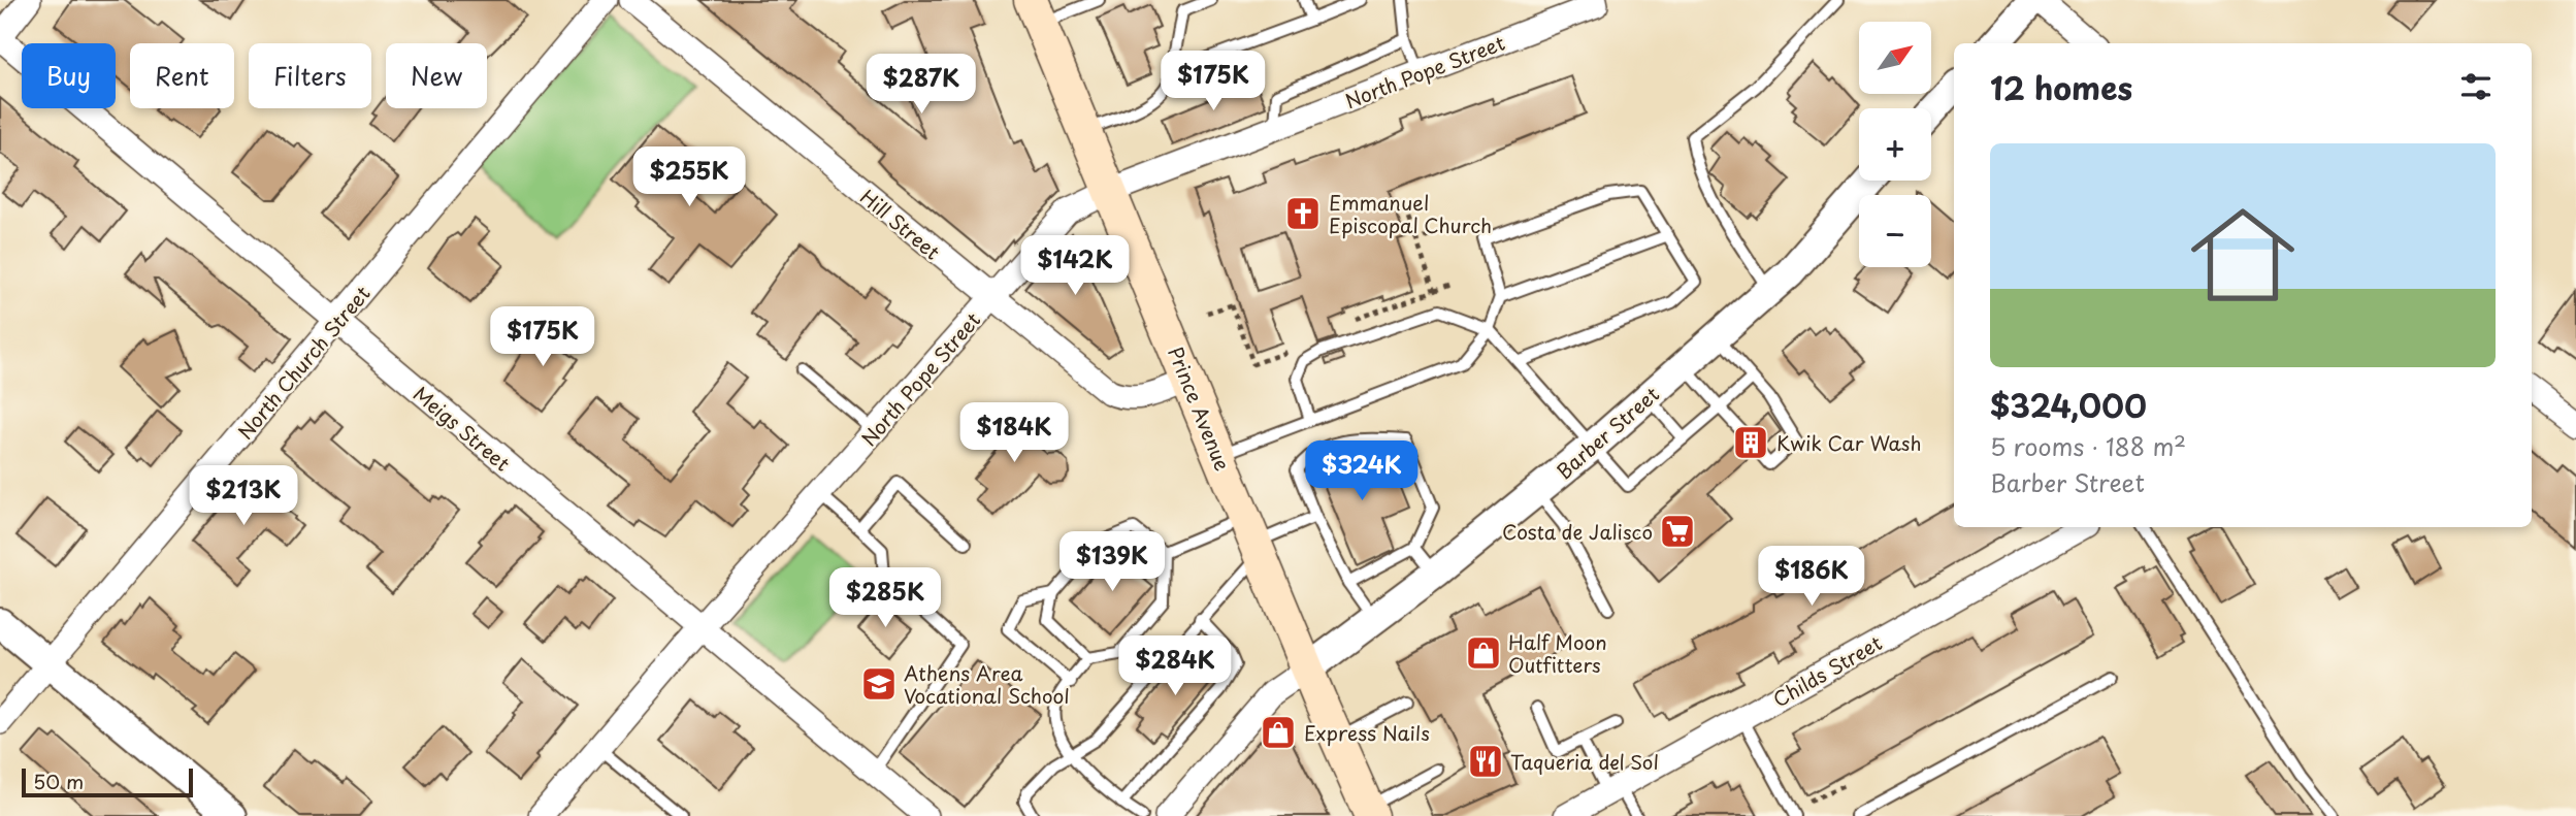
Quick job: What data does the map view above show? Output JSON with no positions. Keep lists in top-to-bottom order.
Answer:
{
  "streets": {
    "main road": ["Prince Avenue"],
    "street": [
      "North Pope Street",
      "Hill Street",
      "North Church Street",
      "Meigs Street",
      "Barber Street",
      "Childs Street"
    ]
  },
  "crossings": [
    ["North Pope Street", "Hill Street"],
    ["North Pope Street", "Prince Avenue"],
    ["North Pope Street", "Meigs Street"],
    ["Hill Street", "Prince Avenue"],
    ["North Church Street", "Meigs Street"],
    ["Prince Avenue", "Barber Street"]
  ],
  "places": {
    "church": ["Emmanuel Episcopal Church"],
    "building": ["Kwik Car Wash"],
    "supermarket": ["Costa de Jalisco"],
    "shop": ["Half Moon Outfitters", "Express Nails"],
    "school or university": ["Athens Area Vocational School"],
    "restaurant": ["Taqueria del Sol"]
  },
  "scale_bar": "50 m",
  "north": "top right",
  "page": {
    "map_buttons": ["+", "−"],
    "chip": [
      "Buy",
      "Rent",
      "Filters",
      "New"
    ],
    "heading": "12 homes",
    "price": [
      "$175K",
      "$287K",
      "$255K",
      "$142K",
      "$175K",
      "$184K",
      "$324K",
      "$213K",
      "$139K",
      "$186K",
      "$285K",
      "$284K"
    ],
    "list": [
      {
        "name": "$324,000",
        "note": "5 rooms · 188 m² · Barber Street"
      }
    ],
    "scale": "50 m"
  }
}
